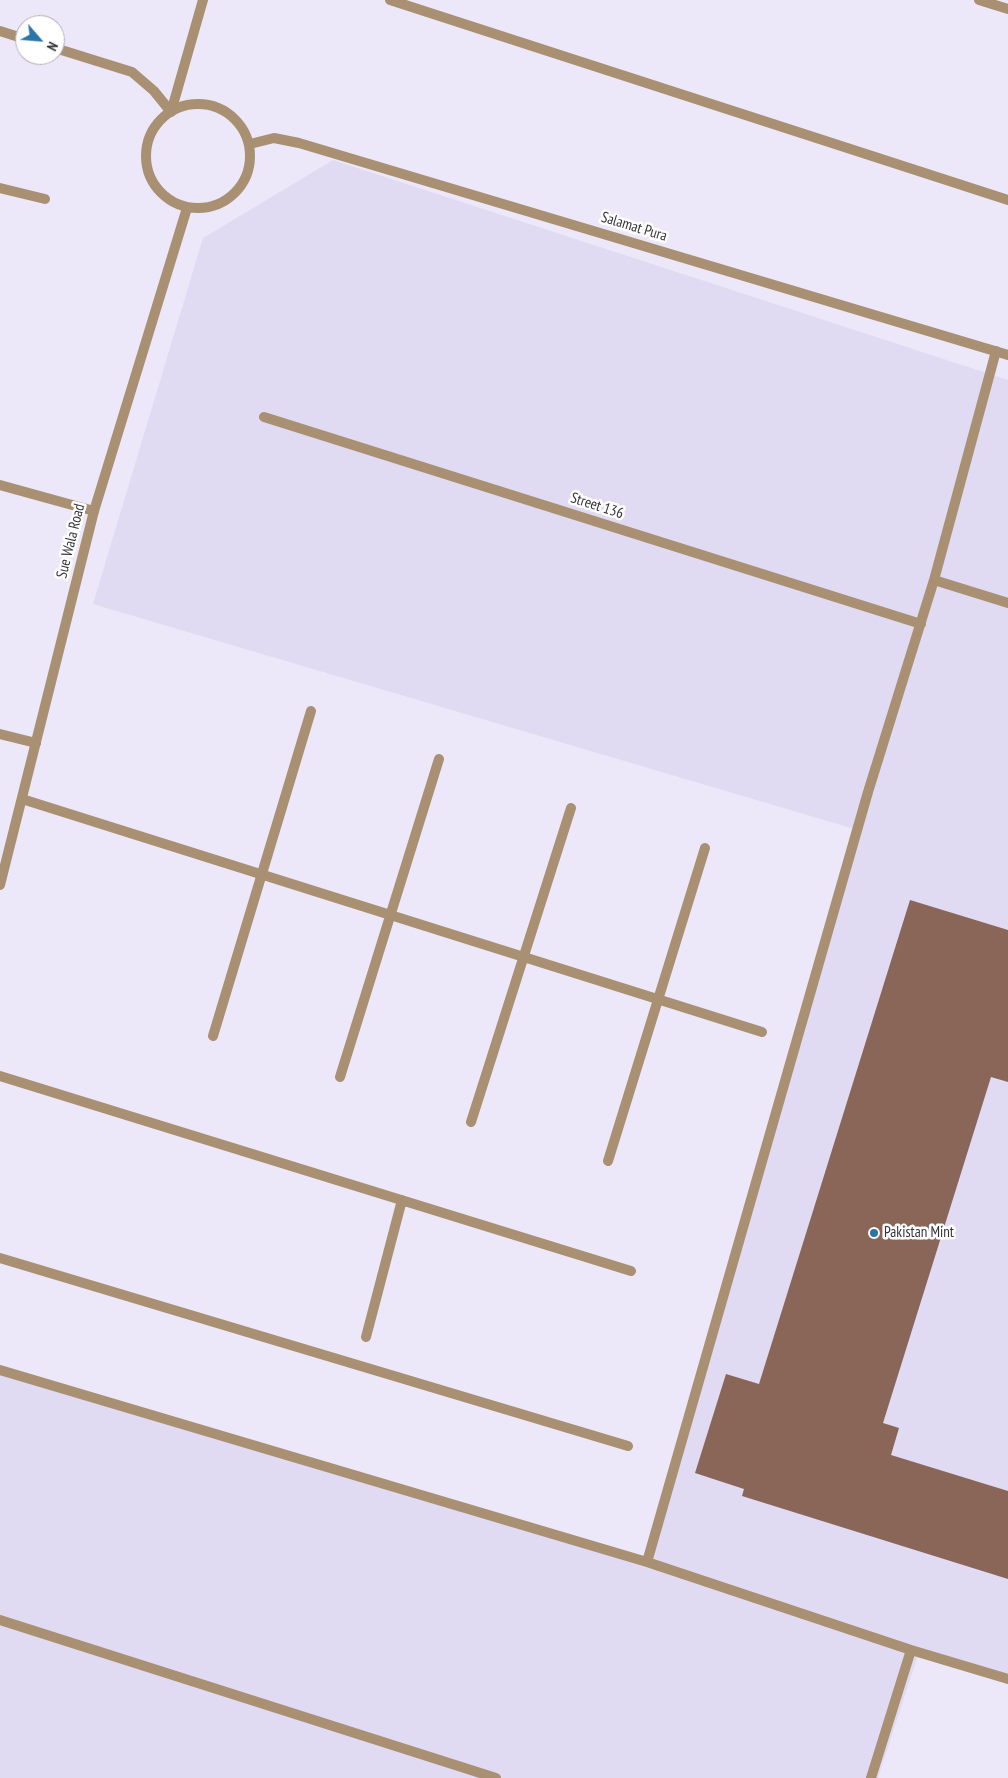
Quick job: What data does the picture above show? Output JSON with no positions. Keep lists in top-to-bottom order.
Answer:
{
  "streets": {
    "street": ["Salamat Pura", "Street 136", "Sue Wala Road"]
  },
  "crossings": [
    ["Salamat Pura", "Sue Wala Road"]
  ],
  "places": ["Pakistan Mint"],
  "north": "bottom right"
}
